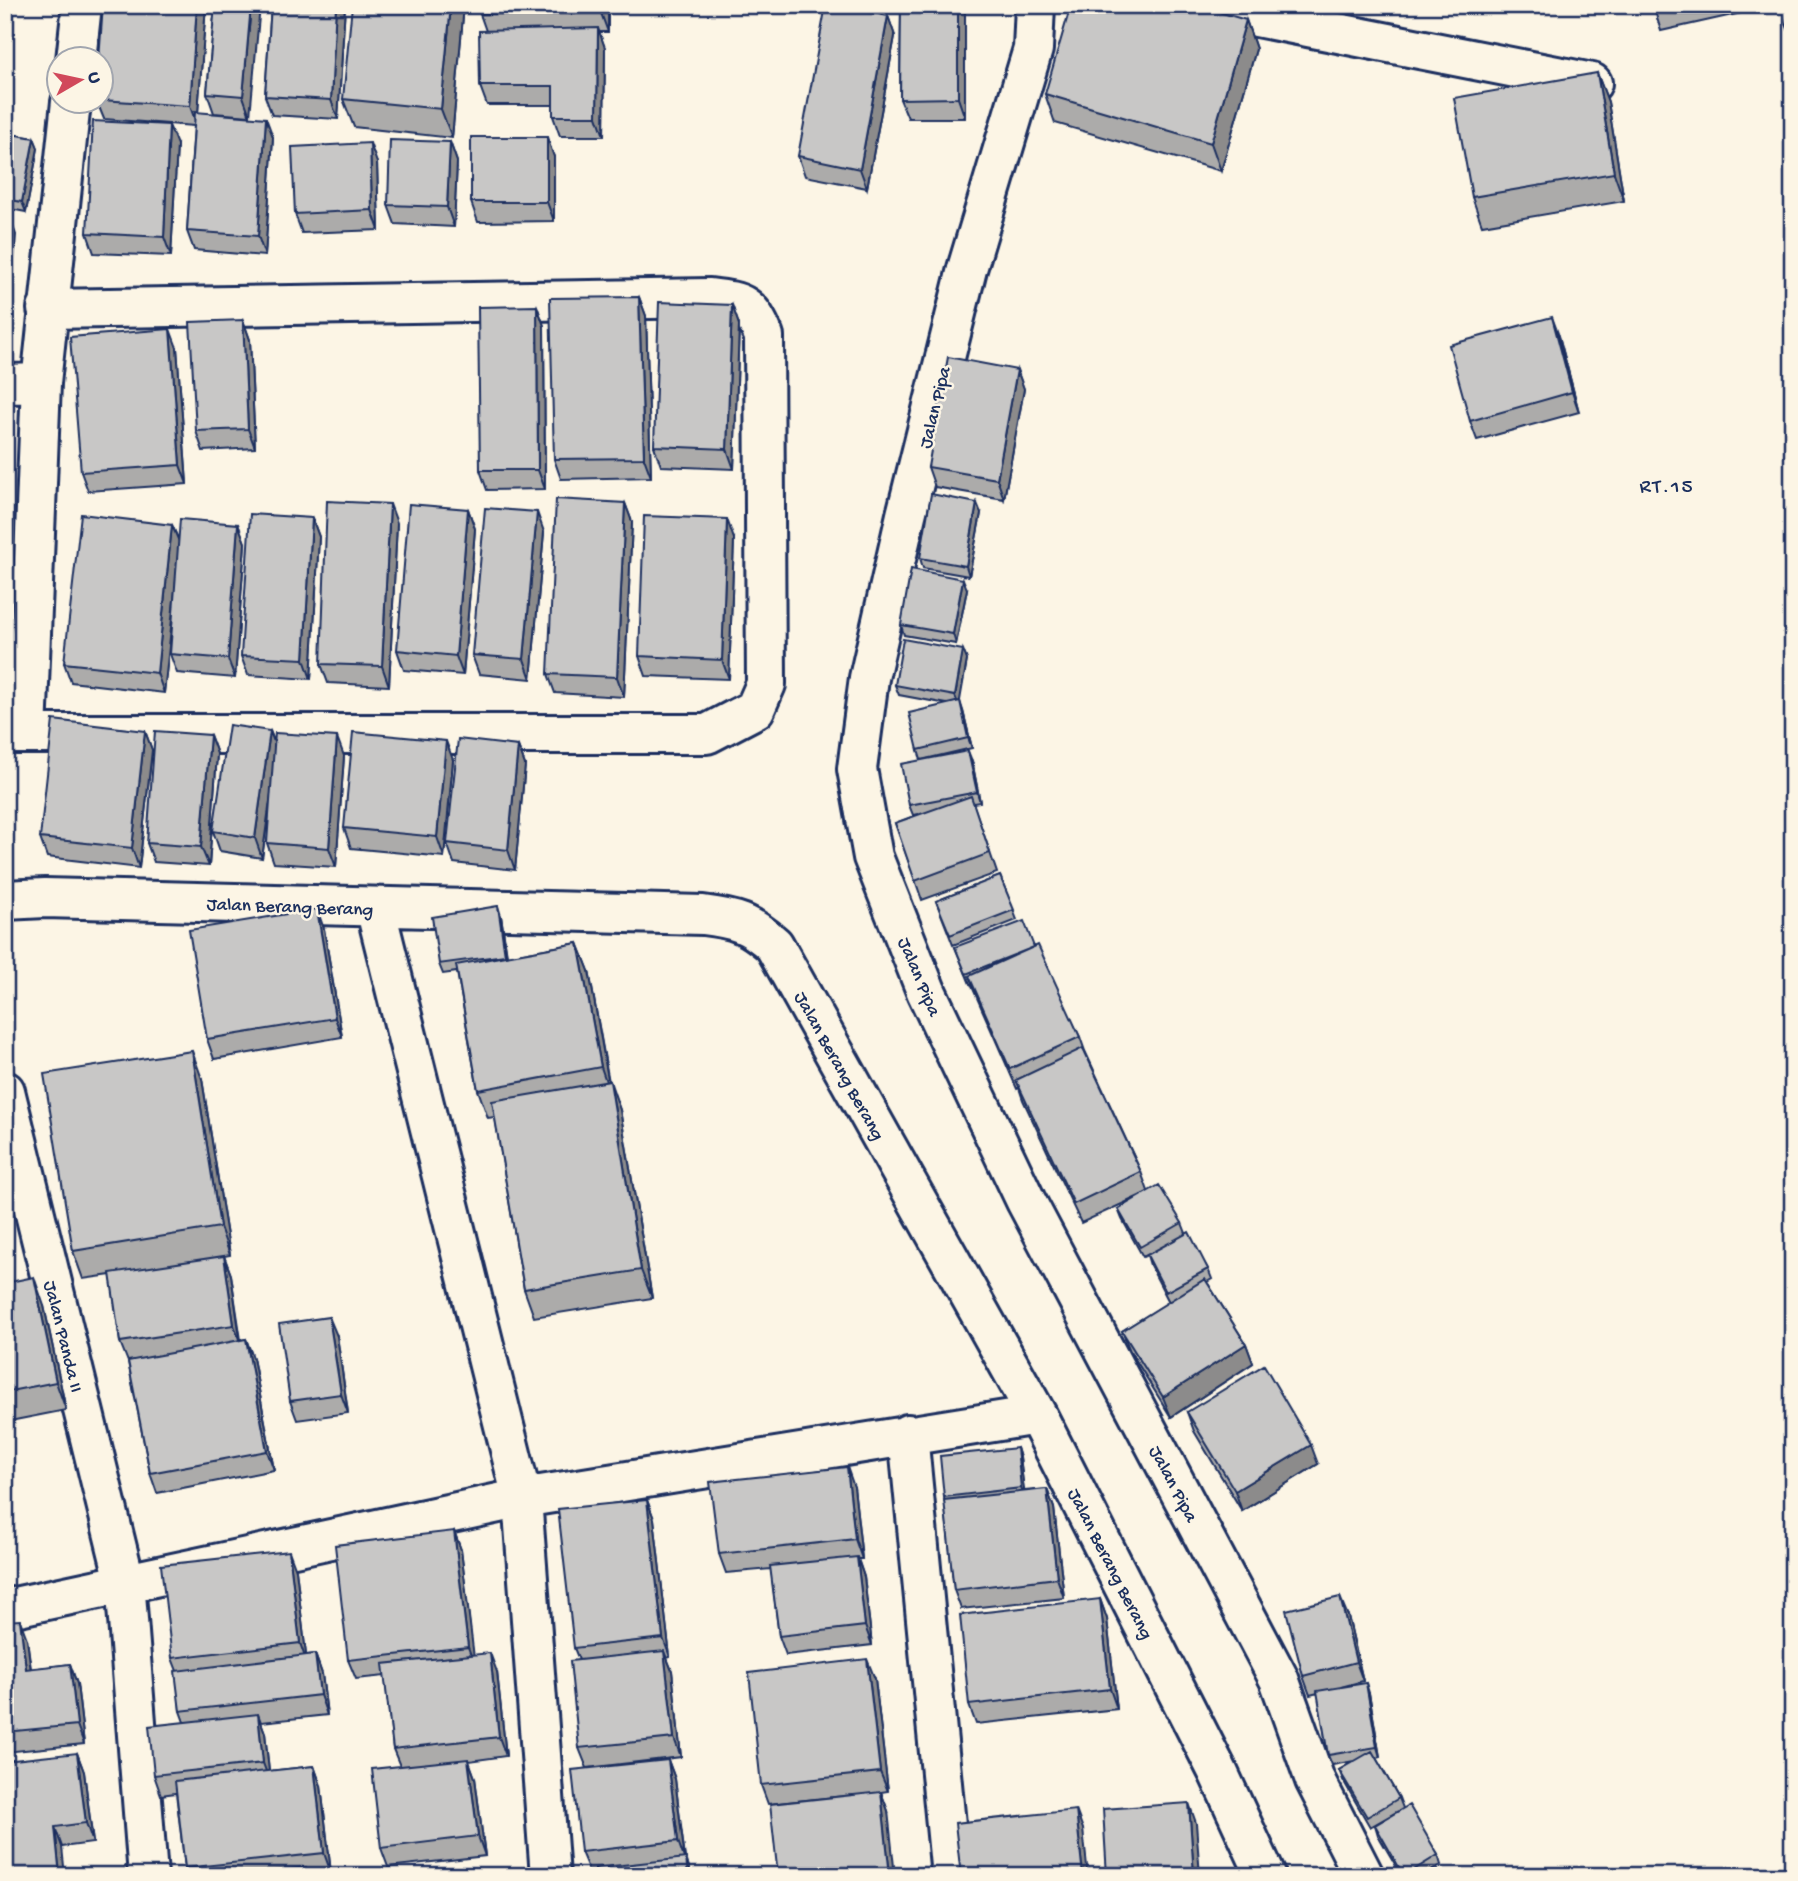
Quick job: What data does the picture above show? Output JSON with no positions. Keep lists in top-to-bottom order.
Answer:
{
  "streets": {
    "street": ["Jalan Pipa", "Jalan Berang Berang", "Jalan Panda II"]
  },
  "districts": ["RT.15"],
  "north": "right"
}
